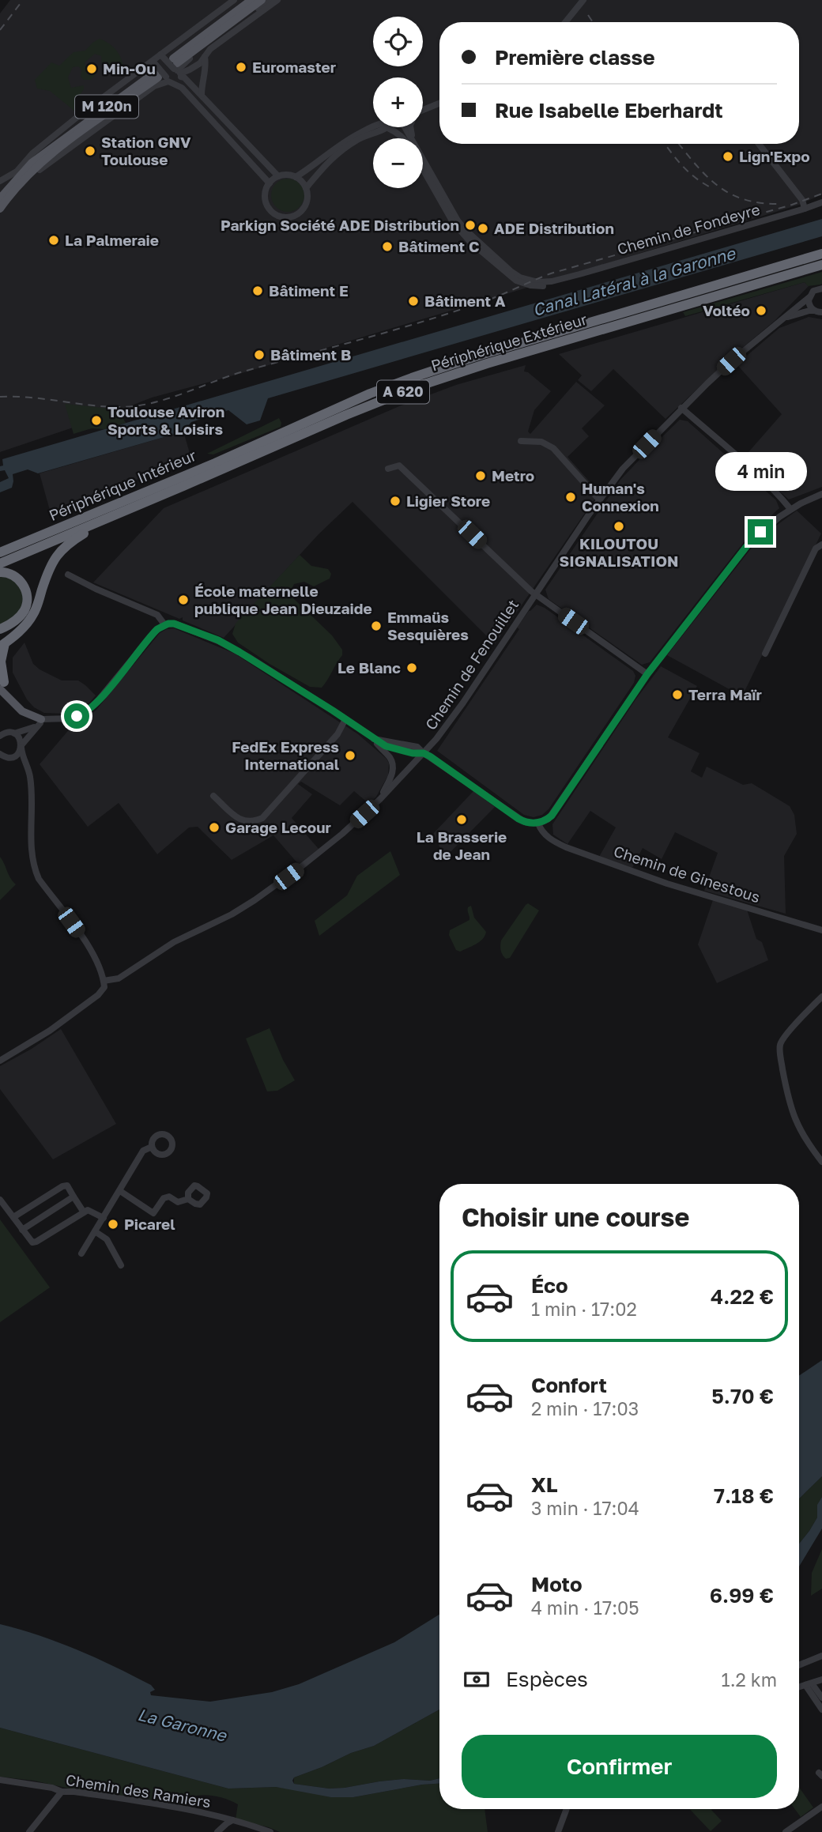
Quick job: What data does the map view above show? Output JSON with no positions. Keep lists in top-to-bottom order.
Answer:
{
  "streets": {
    "highway": ["Périphérique Extérieur", "A 620", "Périphérique Intérieur"],
    "main road": ["M 120n"],
    "street": [
      "Chemin de Fondeyre",
      "Chemin de Fenouillet",
      "Chemin de Ginestous",
      "Chemin des Ramiers"
    ]
  },
  "water": ["Canal Latéral à la Garonne", "La Garonne"],
  "places": [
    "Euromaster",
    "Min-Ou",
    "Station GNV Toulouse",
    "Lign'Expo",
    "Parkign Société ADE Distribution",
    "ADE Distribution",
    "La Palmeraie",
    "Bâtiment C",
    "Bâtiment E",
    "Bâtiment A",
    "Voltéo",
    "Bâtiment B",
    "Toulouse Aviron Sports & Loisirs",
    "Metro",
    "Human's Connexion",
    "Ligier Store",
    "KILOUTOU SIGNALISATION",
    "École maternelle publique Jean Dieuzaide",
    "Emmaüs Sesquières",
    "Le Blanc",
    "Terra Maïr",
    "FedEx Express International",
    "La Brasserie de Jean",
    "Garage Lecour",
    "Picarel"
  ],
  "page": {
    "map_buttons": ["+", "−"],
    "banner": ["Première classe", "Rue Isabelle Eberhardt"],
    "bubble": "4 min",
    "heading": "Choisir une course",
    "list": [
      {
        "name": "Éco",
        "note": "1 min · 17:02",
        "value": "4.22 €"
      },
      {
        "name": "Confort",
        "note": "2 min · 17:03",
        "value": "5.70 €"
      },
      {
        "name": "XL",
        "note": "3 min · 17:04",
        "value": "7.18 €"
      },
      {
        "name": "Moto",
        "note": "4 min · 17:05",
        "value": "6.99 €"
      }
    ],
    "pay": ["Espèces", "1.2 km"],
    "buttons": "Confirmer"
  }
}
